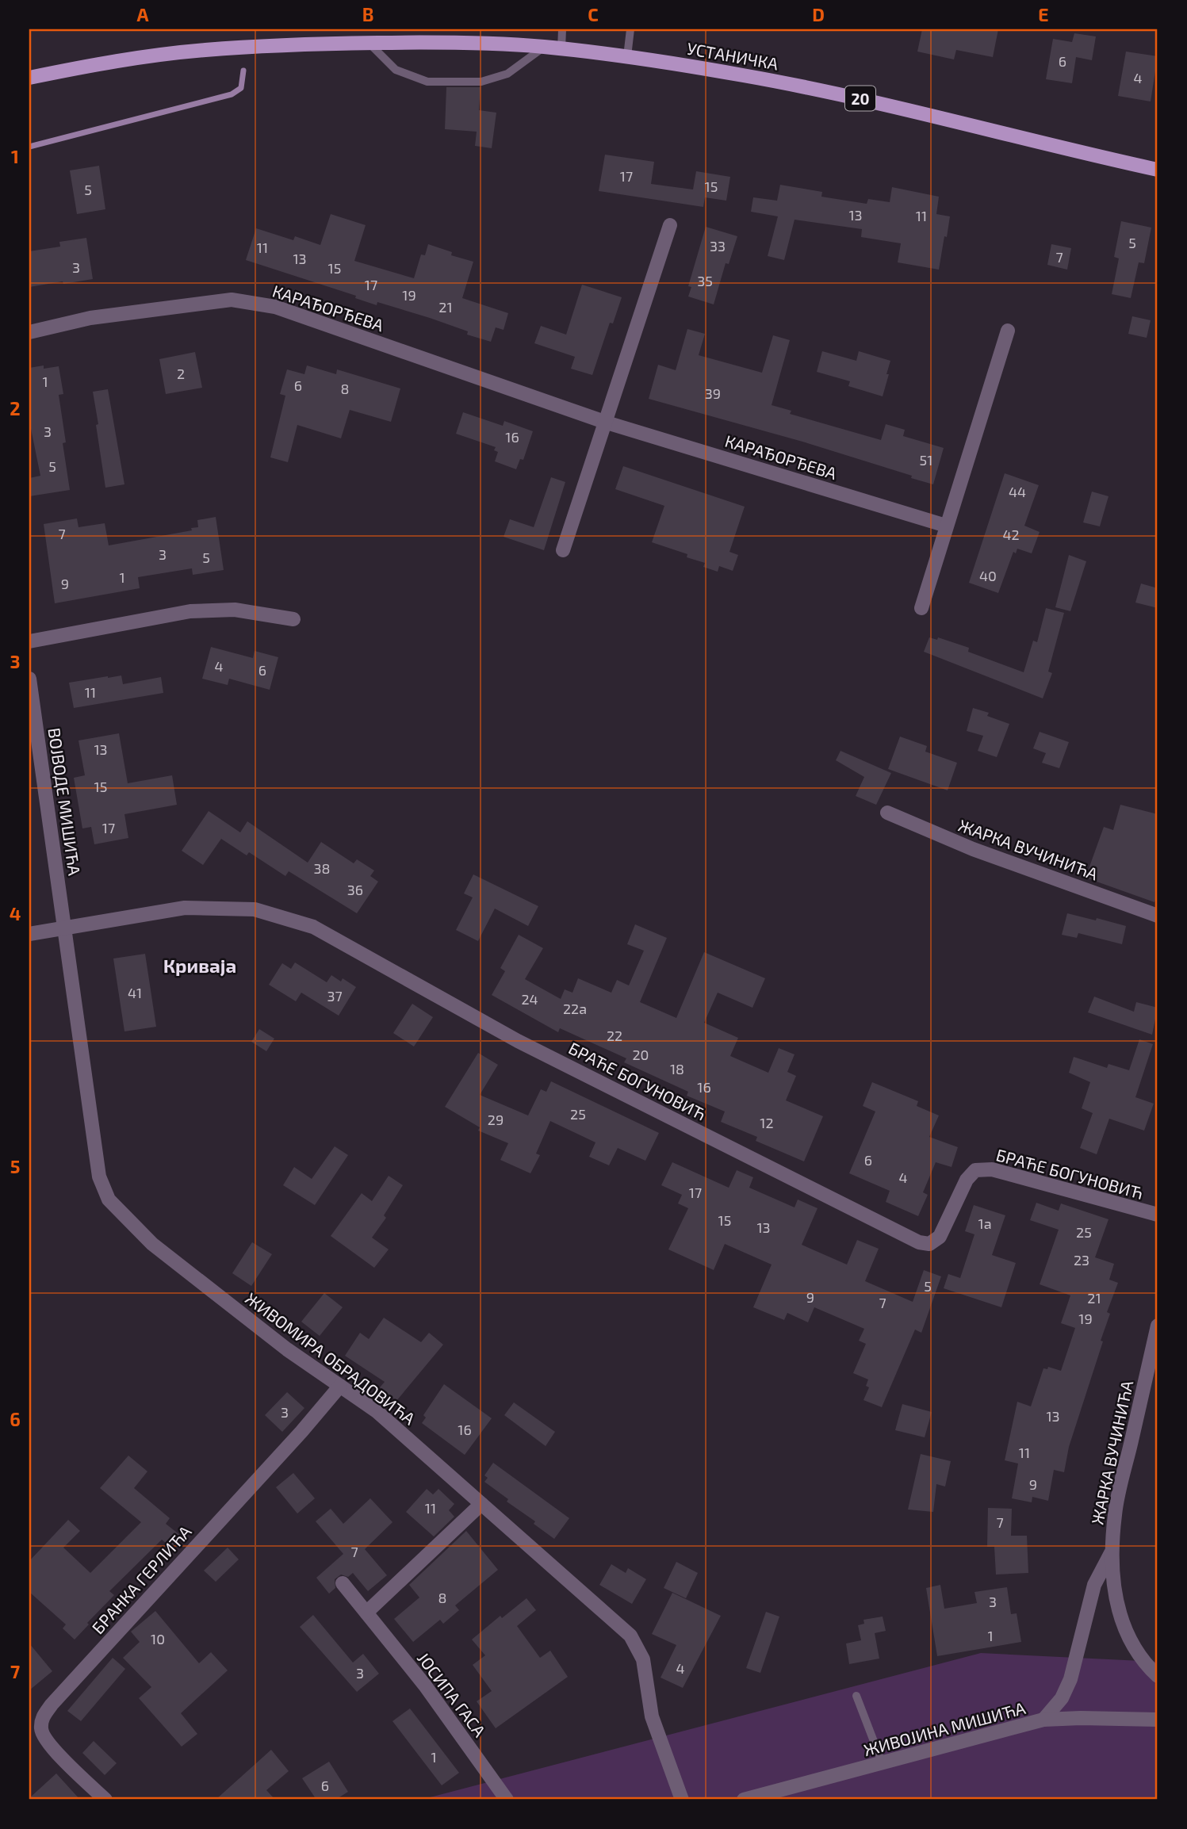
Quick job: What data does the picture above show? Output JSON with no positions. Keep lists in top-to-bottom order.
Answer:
{
  "streets": {
    "main road": ["УСТАНИЧКА", "20"],
    "street": [
      "КАРАЂОРЂЕВА",
      "ВОЈВОДЕ МИШИЋА",
      "ЖАРКА ВУЧИНИЋА",
      "БРАЋЕ БОГУНОВИЋ",
      "ЖИВОМИРА ОБРАДОВИЋА",
      "БРАНКА ГЕРЛИЋА",
      "ЈОСИПА ГАСА",
      "ЖИВОЈИНА МИШИЋА"
    ]
  },
  "crossings": [
    ["ВОЈВОДЕ МИШИЋА", "БРАЋЕ БОГУНОВИЋ"],
    ["ВОЈВОДЕ МИШИЋА", "ЖИВОМИРА ОБРАДОВИЋА"],
    ["БРАЋЕ БОГУНОВИЋ", "ЖИВОМИРА ОБРАДОВИЋА"],
    ["ЖИВОМИРА ОБРАДОВИЋА", "БРАНКА ГЕРЛИЋА"]
  ],
  "districts": ["Криваја"],
  "house_numbers": [
    "6",
    "4",
    "17",
    "15",
    "5",
    "13",
    "11",
    "5",
    "33",
    "11",
    "7",
    "13",
    "3",
    "15",
    "35",
    "17",
    "19",
    "21",
    "2",
    "1",
    "6",
    "8",
    "39",
    "3",
    "16",
    "51",
    "5",
    "44",
    "7",
    "42",
    "3",
    "5",
    "40",
    "1",
    "9",
    "4",
    "6",
    "11",
    "13",
    "15",
    "17",
    "38",
    "36",
    "41",
    "37",
    "24",
    "22a",
    "22",
    "20",
    "18",
    "16",
    "25",
    "29",
    "12",
    "6",
    "4",
    "17",
    "15",
    "1a",
    "13",
    "25",
    "23",
    "5",
    "9",
    "21",
    "7",
    "19",
    "3",
    "13",
    "16",
    "11",
    "9",
    "11",
    "7",
    "7",
    "8",
    "3",
    "1",
    "10",
    "4",
    "3",
    "1",
    "6"
  ],
  "grid": {
    "columns": [
      "A",
      "B",
      "C",
      "D",
      "E"
    ],
    "rows": [
      "1",
      "2",
      "3",
      "4",
      "5",
      "6",
      "7"
    ]
  }
}
